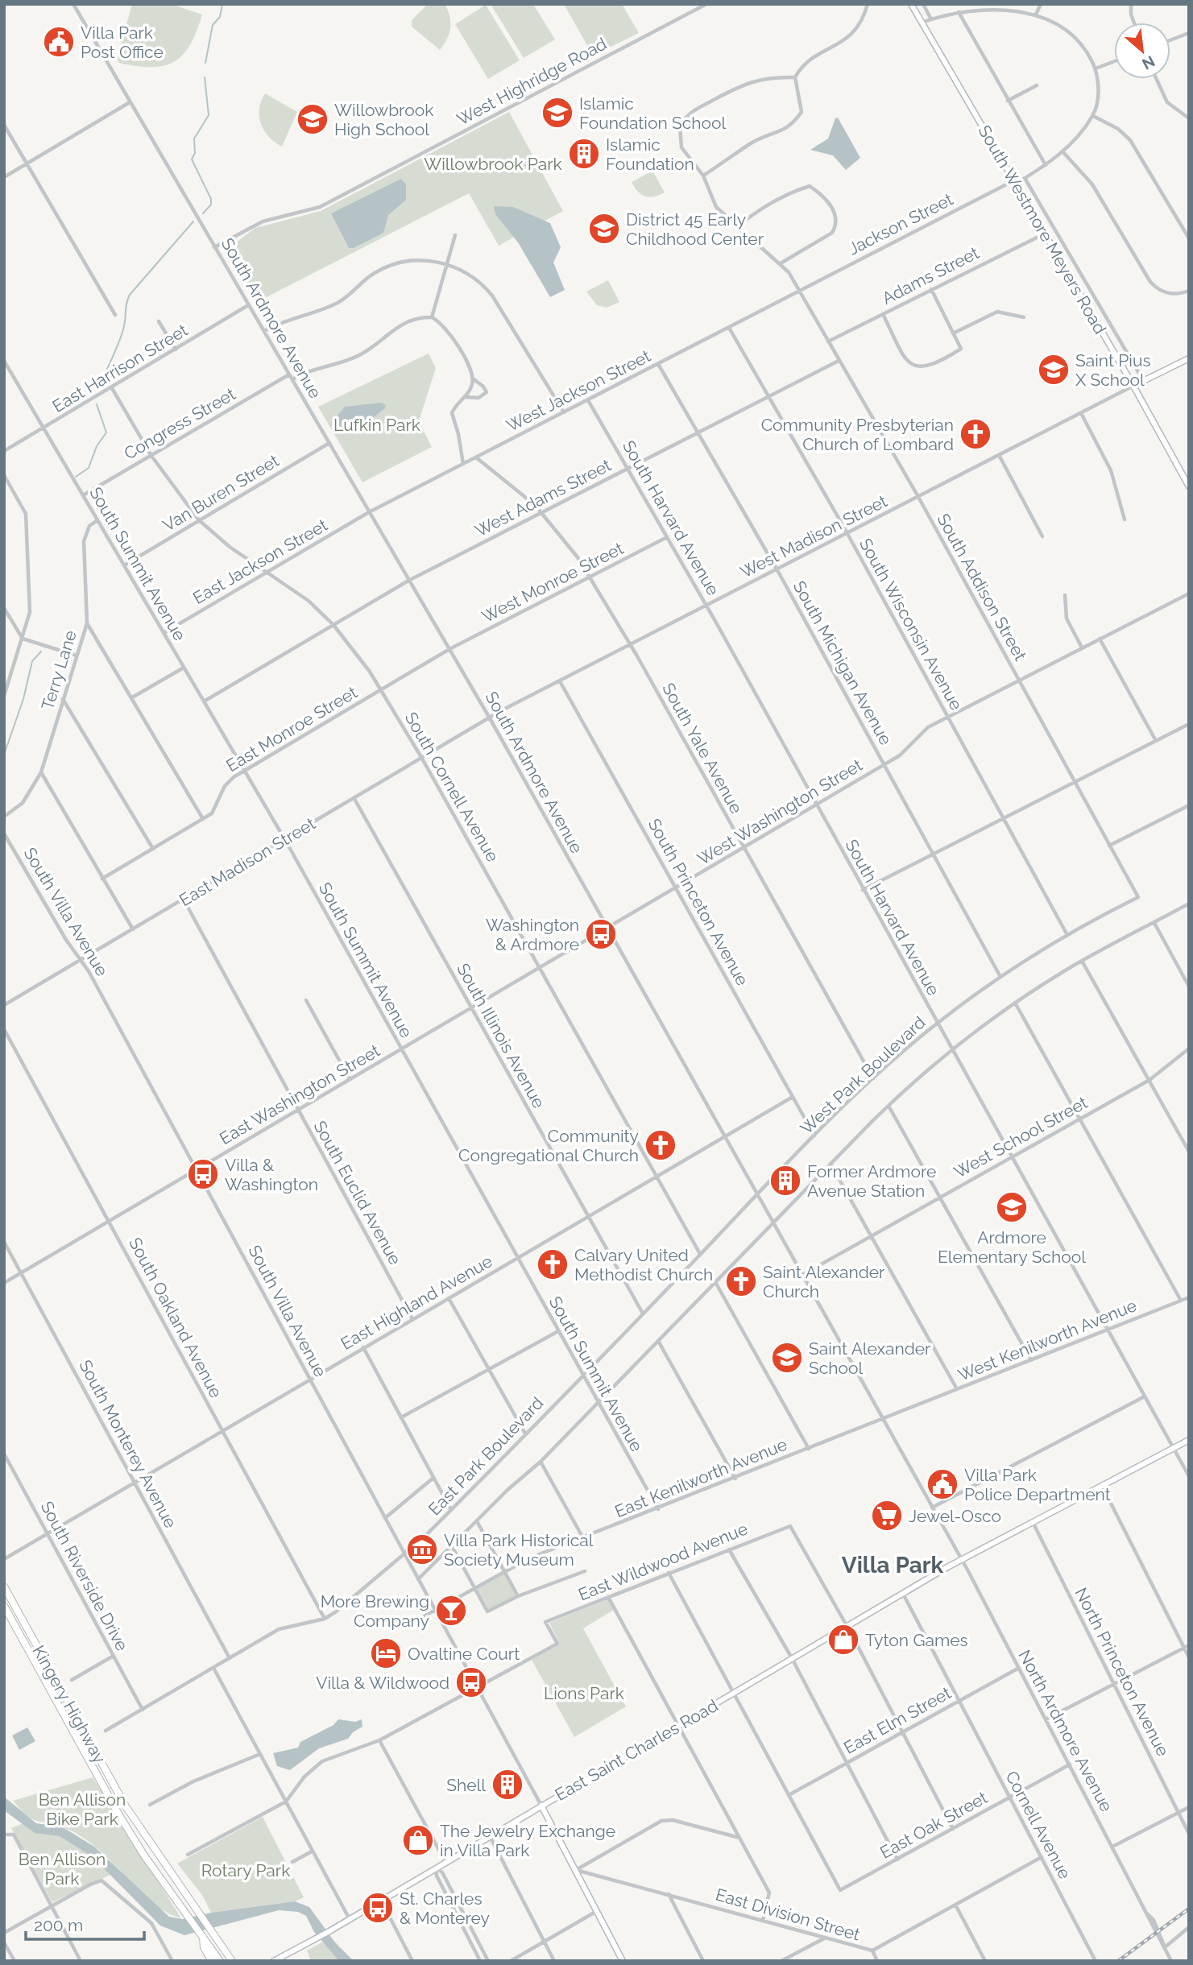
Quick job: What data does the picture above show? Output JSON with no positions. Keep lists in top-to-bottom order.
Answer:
{
  "streets": {
    "highway": ["Kingery Highway"],
    "main road": ["South Westmore Meyers Road", "East Saint Charles Road"],
    "street": [
      "West Highridge Road",
      "Jackson Street",
      "Adams Street",
      "South Ardmore Avenue",
      "East Harrison Street",
      "West Jackson Street",
      "Congress Street",
      "Van Buren Street",
      "West Adams Street",
      "South Harvard Avenue",
      "West Madison Street",
      "East Jackson Street",
      "South Summit Avenue",
      "West Monroe Street",
      "South Addison Street",
      "South Wisconsin Avenue",
      "South Michigan Avenue",
      "Terry Lane",
      "East Monroe Street",
      "South Yale Avenue",
      "South Cornell Avenue",
      "West Washington Street",
      "East Madison Street",
      "South Princeton Avenue",
      "South Villa Avenue",
      "South Illinois Avenue",
      "West Park Boulevard",
      "East Washington Street",
      "West School Street",
      "South Euclid Avenue",
      "East Highland Avenue",
      "South Oakland Avenue",
      "West Kenilworth Avenue",
      "South Monterey Avenue",
      "East Park Boulevard",
      "East Kenilworth Avenue",
      "East Wildwood Avenue",
      "South Riverside Drive",
      "North Princeton Avenue",
      "East Elm Street",
      "North Ardmore Avenue",
      "East Oak Street",
      "Cornell Avenue",
      "East Division Street"
    ]
  },
  "crossings": [
    ["West Highridge Road", "South Ardmore Avenue"],
    ["Jackson Street", "South Westmore Meyers Road"],
    ["Jackson Street", "West Jackson Street"],
    ["Jackson Street", "South Addison Street"],
    ["South Westmore Meyers Road", "Adams Street"],
    ["Adams Street", "South Addison Street"],
    ["South Ardmore Avenue", "East Harrison Street"],
    ["South Ardmore Avenue", "West Jackson Street"],
    ["South Ardmore Avenue", "Congress Street"],
    ["South Ardmore Avenue", "Van Buren Street"],
    ["South Ardmore Avenue", "West Adams Street"],
    ["South Ardmore Avenue", "West Madison Street"],
    ["South Ardmore Avenue", "East Jackson Street"],
    ["South Ardmore Avenue", "West Monroe Street"],
    ["South Ardmore Avenue", "East Monroe Street"],
    ["South Ardmore Avenue", "West Washington Street"],
    ["South Ardmore Avenue", "East Madison Street"],
    ["South Ardmore Avenue", "West Park Boulevard"],
    ["South Ardmore Avenue", "East Washington Street"],
    ["South Ardmore Avenue", "West School Street"],
    ["South Ardmore Avenue", "East Highland Avenue"],
    ["South Ardmore Avenue", "West Kenilworth Avenue"],
    ["South Ardmore Avenue", "East Park Boulevard"],
    ["South Ardmore Avenue", "East Kenilworth Avenue"],
    ["South Ardmore Avenue", "North Ardmore Avenue"],
    ["South Ardmore Avenue", "East Saint Charles Road"],
    ["East Harrison Street", "South Summit Avenue"],
    ["East Harrison Street", "South Cornell Avenue"],
    ["West Jackson Street", "South Harvard Avenue"],
    ["West Jackson Street", "East Jackson Street"],
    ["West Jackson Street", "South Addison Street"],
    ["West Jackson Street", "South Wisconsin Avenue"],
    ["West Jackson Street", "South Michigan Avenue"],
    ["West Jackson Street", "South Yale Avenue"],
    ["Congress Street", "South Summit Avenue"],
    ["Congress Street", "South Cornell Avenue"],
    ["Van Buren Street", "South Summit Avenue"],
    ["Van Buren Street", "South Cornell Avenue"],
    ["West Adams Street", "South Harvard Avenue"],
    ["West Adams Street", "South Summit Avenue"],
    ["West Adams Street", "South Addison Street"],
    ["West Adams Street", "South Wisconsin Avenue"],
    ["West Adams Street", "South Michigan Avenue"],
    ["West Adams Street", "South Yale Avenue"],
    ["West Adams Street", "South Cornell Avenue"],
    ["South Harvard Avenue", "West Madison Street"],
    ["South Harvard Avenue", "West Monroe Street"],
    ["South Harvard Avenue", "West Washington Street"],
    ["South Harvard Avenue", "West Park Boulevard"],
    ["South Harvard Avenue", "West School Street"],
    ["South Harvard Avenue", "West Kenilworth Avenue"],
    ["South Harvard Avenue", "East Saint Charles Road"],
    ["West Madison Street", "South Addison Street"],
    ["West Madison Street", "South Wisconsin Avenue"],
    ["West Madison Street", "South Michigan Avenue"],
    ["West Madison Street", "South Yale Avenue"],
    ["West Madison Street", "East Madison Street"],
    ["West Madison Street", "South Princeton Avenue"],
    ["East Jackson Street", "South Summit Avenue"],
    ["East Jackson Street", "South Cornell Avenue"],
    ["South Summit Avenue", "Terry Lane"],
    ["South Summit Avenue", "East Monroe Street"],
    ["South Summit Avenue", "East Madison Street"],
    ["South Summit Avenue", "East Washington Street"],
    ["South Summit Avenue", "East Highland Avenue"],
    ["South Summit Avenue", "East Park Boulevard"],
    ["South Summit Avenue", "East Kenilworth Avenue"],
    ["West Monroe Street", "East Monroe Street"],
    ["West Monroe Street", "South Yale Avenue"],
    ["South Addison Street", "West Washington Street"],
    ["South Addison Street", "West Park Boulevard"],
    ["South Wisconsin Avenue", "West Washington Street"],
    ["South Wisconsin Avenue", "West Park Boulevard"],
    ["South Michigan Avenue", "West Washington Street"],
    ["South Michigan Avenue", "West Park Boulevard"],
    ["East Monroe Street", "South Cornell Avenue"],
    ["South Yale Avenue", "West Washington Street"],
    ["South Yale Avenue", "West Park Boulevard"],
    ["South Cornell Avenue", "East Madison Street"],
    ["South Cornell Avenue", "East Washington Street"],
    ["South Cornell Avenue", "East Highland Avenue"],
    ["South Cornell Avenue", "East Park Boulevard"],
    ["West Washington Street", "South Princeton Avenue"],
    ["West Washington Street", "East Washington Street"],
    ["East Madison Street", "South Villa Avenue"],
    ["East Madison Street", "South Illinois Avenue"],
    ["East Madison Street", "South Euclid Avenue"],
    ["South Princeton Avenue", "West Park Boulevard"],
    ["South Princeton Avenue", "East Highland Avenue"],
    ["South Villa Avenue", "East Washington Street"],
    ["South Villa Avenue", "East Highland Avenue"],
    ["South Villa Avenue", "East Park Boulevard"],
    ["South Villa Avenue", "East Kenilworth Avenue"],
    ["South Villa Avenue", "East Wildwood Avenue"],
    ["South Villa Avenue", "East Saint Charles Road"],
    ["South Illinois Avenue", "East Washington Street"],
    ["South Illinois Avenue", "East Highland Avenue"],
    ["South Illinois Avenue", "East Park Boulevard"],
    ["West Park Boulevard", "East Park Boulevard"],
    ["East Washington Street", "South Euclid Avenue"],
    ["East Washington Street", "South Oakland Avenue"],
    ["East Washington Street", "South Monterey Avenue"],
    ["South Euclid Avenue", "East Highland Avenue"],
    ["East Highland Avenue", "South Oakland Avenue"],
    ["East Highland Avenue", "South Monterey Avenue"],
    ["East Highland Avenue", "South Riverside Drive"],
    ["South Oakland Avenue", "East Park Boulevard"],
    ["West Kenilworth Avenue", "East Kenilworth Avenue"],
    ["South Monterey Avenue", "East Park Boulevard"],
    ["East Park Boulevard", "South Riverside Drive"],
    ["East Wildwood Avenue", "East Saint Charles Road"],
    ["North Princeton Avenue", "East Saint Charles Road"],
    ["East Elm Street", "North Ardmore Avenue"],
    ["East Elm Street", "East Oak Street"],
    ["East Elm Street", "Cornell Avenue"],
    ["North Ardmore Avenue", "East Saint Charles Road"],
    ["North Ardmore Avenue", "East Oak Street"],
    ["East Saint Charles Road", "Cornell Avenue"],
    ["East Oak Street", "Cornell Avenue"],
    ["Cornell Avenue", "East Division Street"]
  ],
  "districts": ["Villa Park"],
  "parks": [
    "Willowbrook Park",
    "Lufkin Park",
    "Lions Park",
    "Ben Allison Bike Park",
    "Ben Allison Park",
    "Rotary Park"
  ],
  "places": {
    "public building": ["Villa Park Post Office", "Villa Park Police Department"],
    "school or university": [
      "Islamic Foundation School",
      "Willowbrook High School",
      "District 45 Early Childhood Center",
      "Saint Pius X School",
      "Ardmore Elementary School",
      "Saint Alexander School"
    ],
    "building": ["Islamic Foundation", "Former Ardmore Avenue Station", "Shell"],
    "church": [
      "Community Presbyterian Church of Lombard",
      "Community Congregational Church",
      "Calvary United Methodist Church",
      "Saint Alexander Church"
    ],
    "bus stop": [
      "Washington & Ardmore",
      "Villa & Washington",
      "Villa & Wildwood",
      "St. Charles & Monterey"
    ],
    "supermarket": ["Jewel-Osco"],
    "museum": ["Villa Park Historical Society Museum"],
    "bar": ["More Brewing Company"],
    "shop": ["Tyton Games", "The Jewelry Exchange in Villa Park"],
    "hotel": ["Ovaltine Court"]
  },
  "scale_bar": "200 m",
  "north": "bottom right"
}
